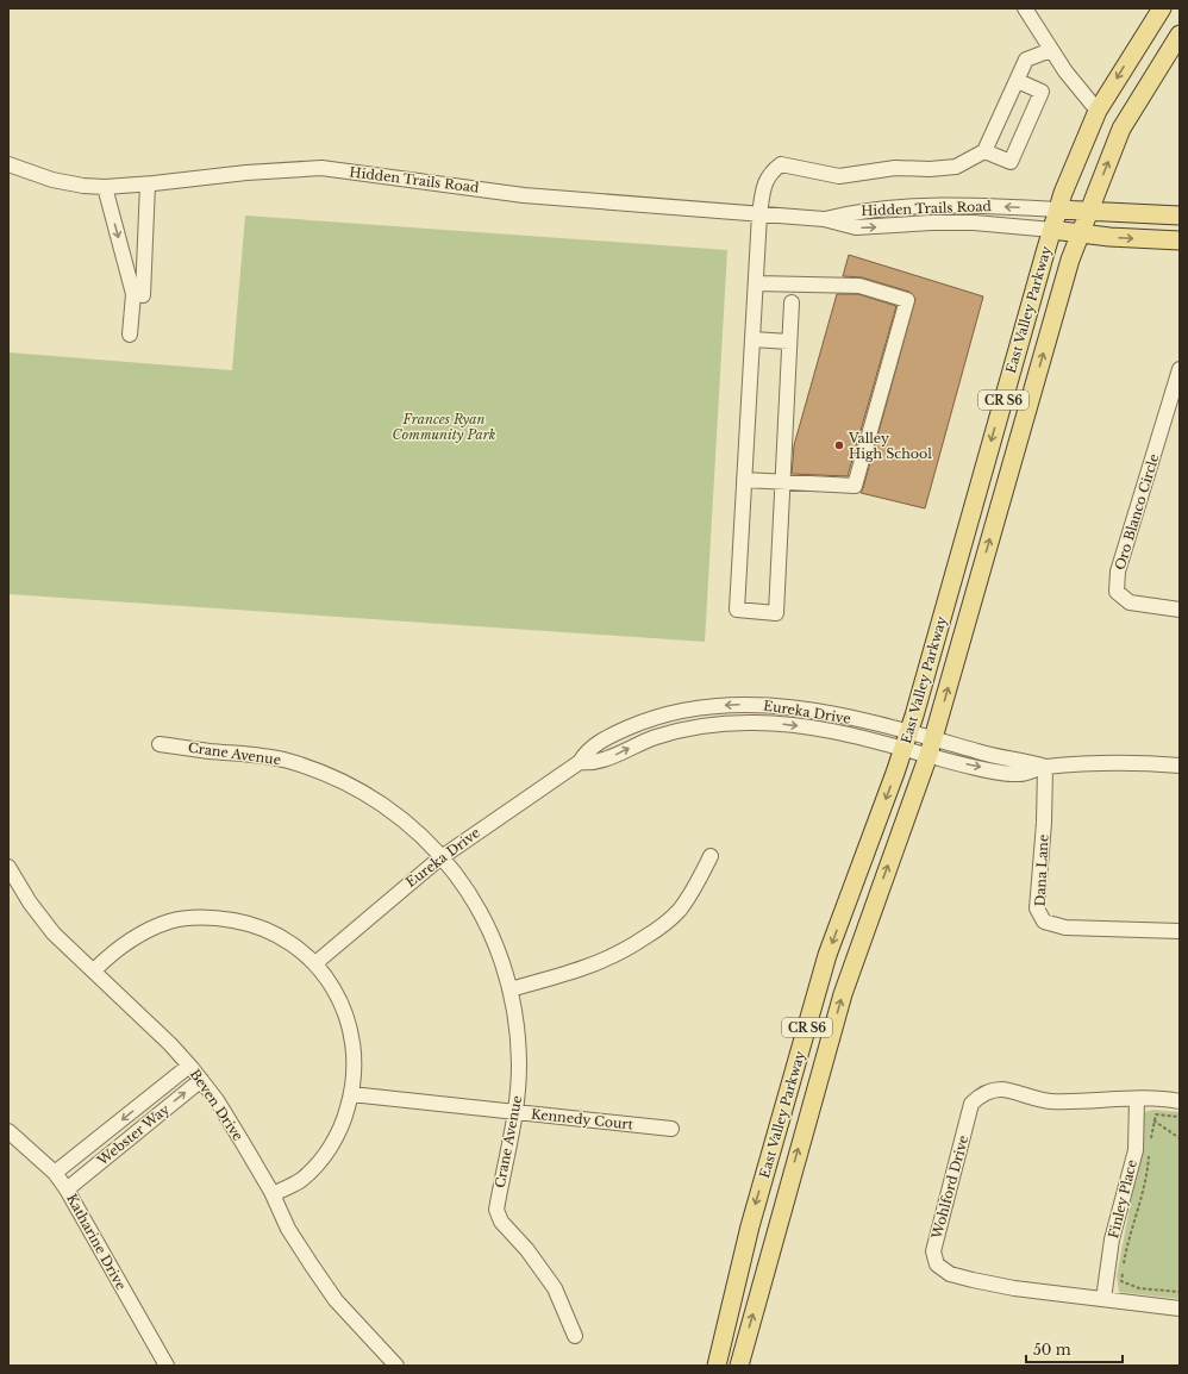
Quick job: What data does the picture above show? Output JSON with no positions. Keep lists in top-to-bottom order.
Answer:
{
  "streets": {
    "main road": ["East Valley Parkway", "CR S6"],
    "street": [
      "Hidden Trails Road",
      "Oro Blanco Circle",
      "Eureka Drive",
      "Crane Avenue",
      "Dana Lane",
      "Beven Drive",
      "Kennedy Court",
      "Webster Way",
      "Wohlford Drive",
      "Finley Place",
      "Katharine Drive"
    ]
  },
  "crossings": [
    ["Hidden Trails Road", "East Valley Parkway"],
    ["East Valley Parkway", "Eureka Drive"],
    ["Eureka Drive", "Crane Avenue"],
    ["Eureka Drive", "Dana Lane"],
    ["Crane Avenue", "Kennedy Court"],
    ["Beven Drive", "Webster Way"],
    ["Webster Way", "Katharine Drive"],
    ["Wohlford Drive", "Finley Place"]
  ],
  "parks": ["Frances Ryan Community Park"],
  "places": ["Valley High School"],
  "scale_bar": "50 m"
}
